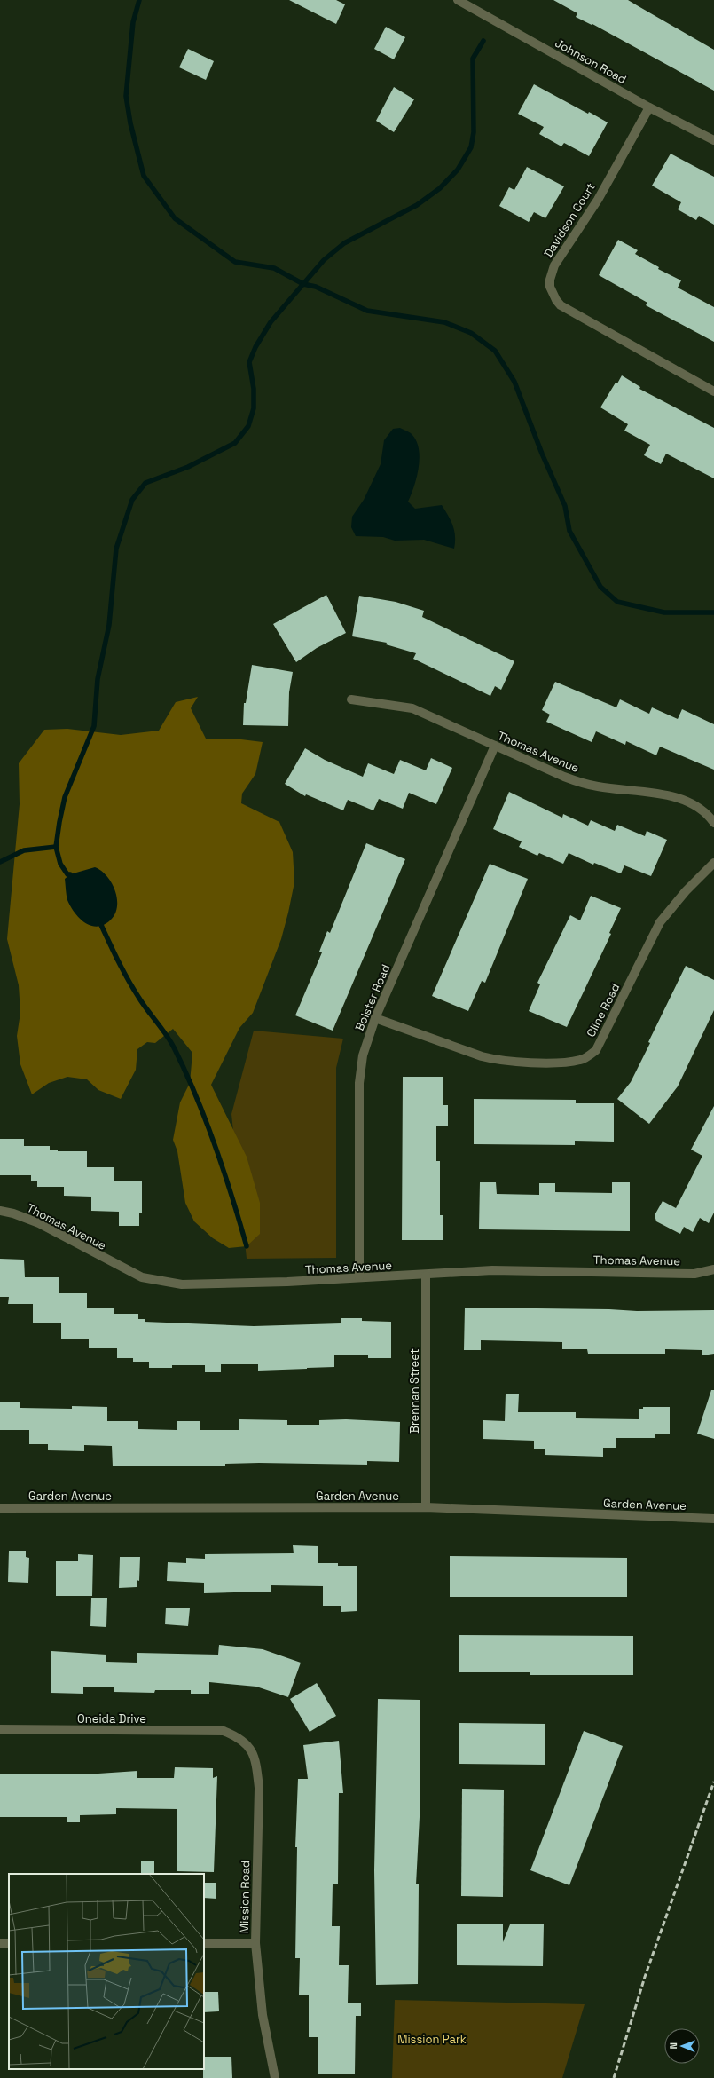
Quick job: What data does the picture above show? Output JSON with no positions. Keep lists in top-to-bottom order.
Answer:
{
  "streets": {
    "street": [
      "Johnson Road",
      "Davidson Court",
      "Thomas Avenue",
      "Bolster Road",
      "Cline Road",
      "Brennan Street",
      "Garden Avenue",
      "Oneida Drive",
      "Mission Road"
    ]
  },
  "crossings": [
    ["Johnson Road", "Davidson Court"],
    ["Thomas Avenue", "Bolster Road"],
    ["Thomas Avenue", "Brennan Street"],
    ["Bolster Road", "Cline Road"],
    ["Brennan Street", "Garden Avenue"],
    ["Oneida Drive", "Mission Road"]
  ],
  "parks": ["Mission Park"],
  "north": "left"
}
